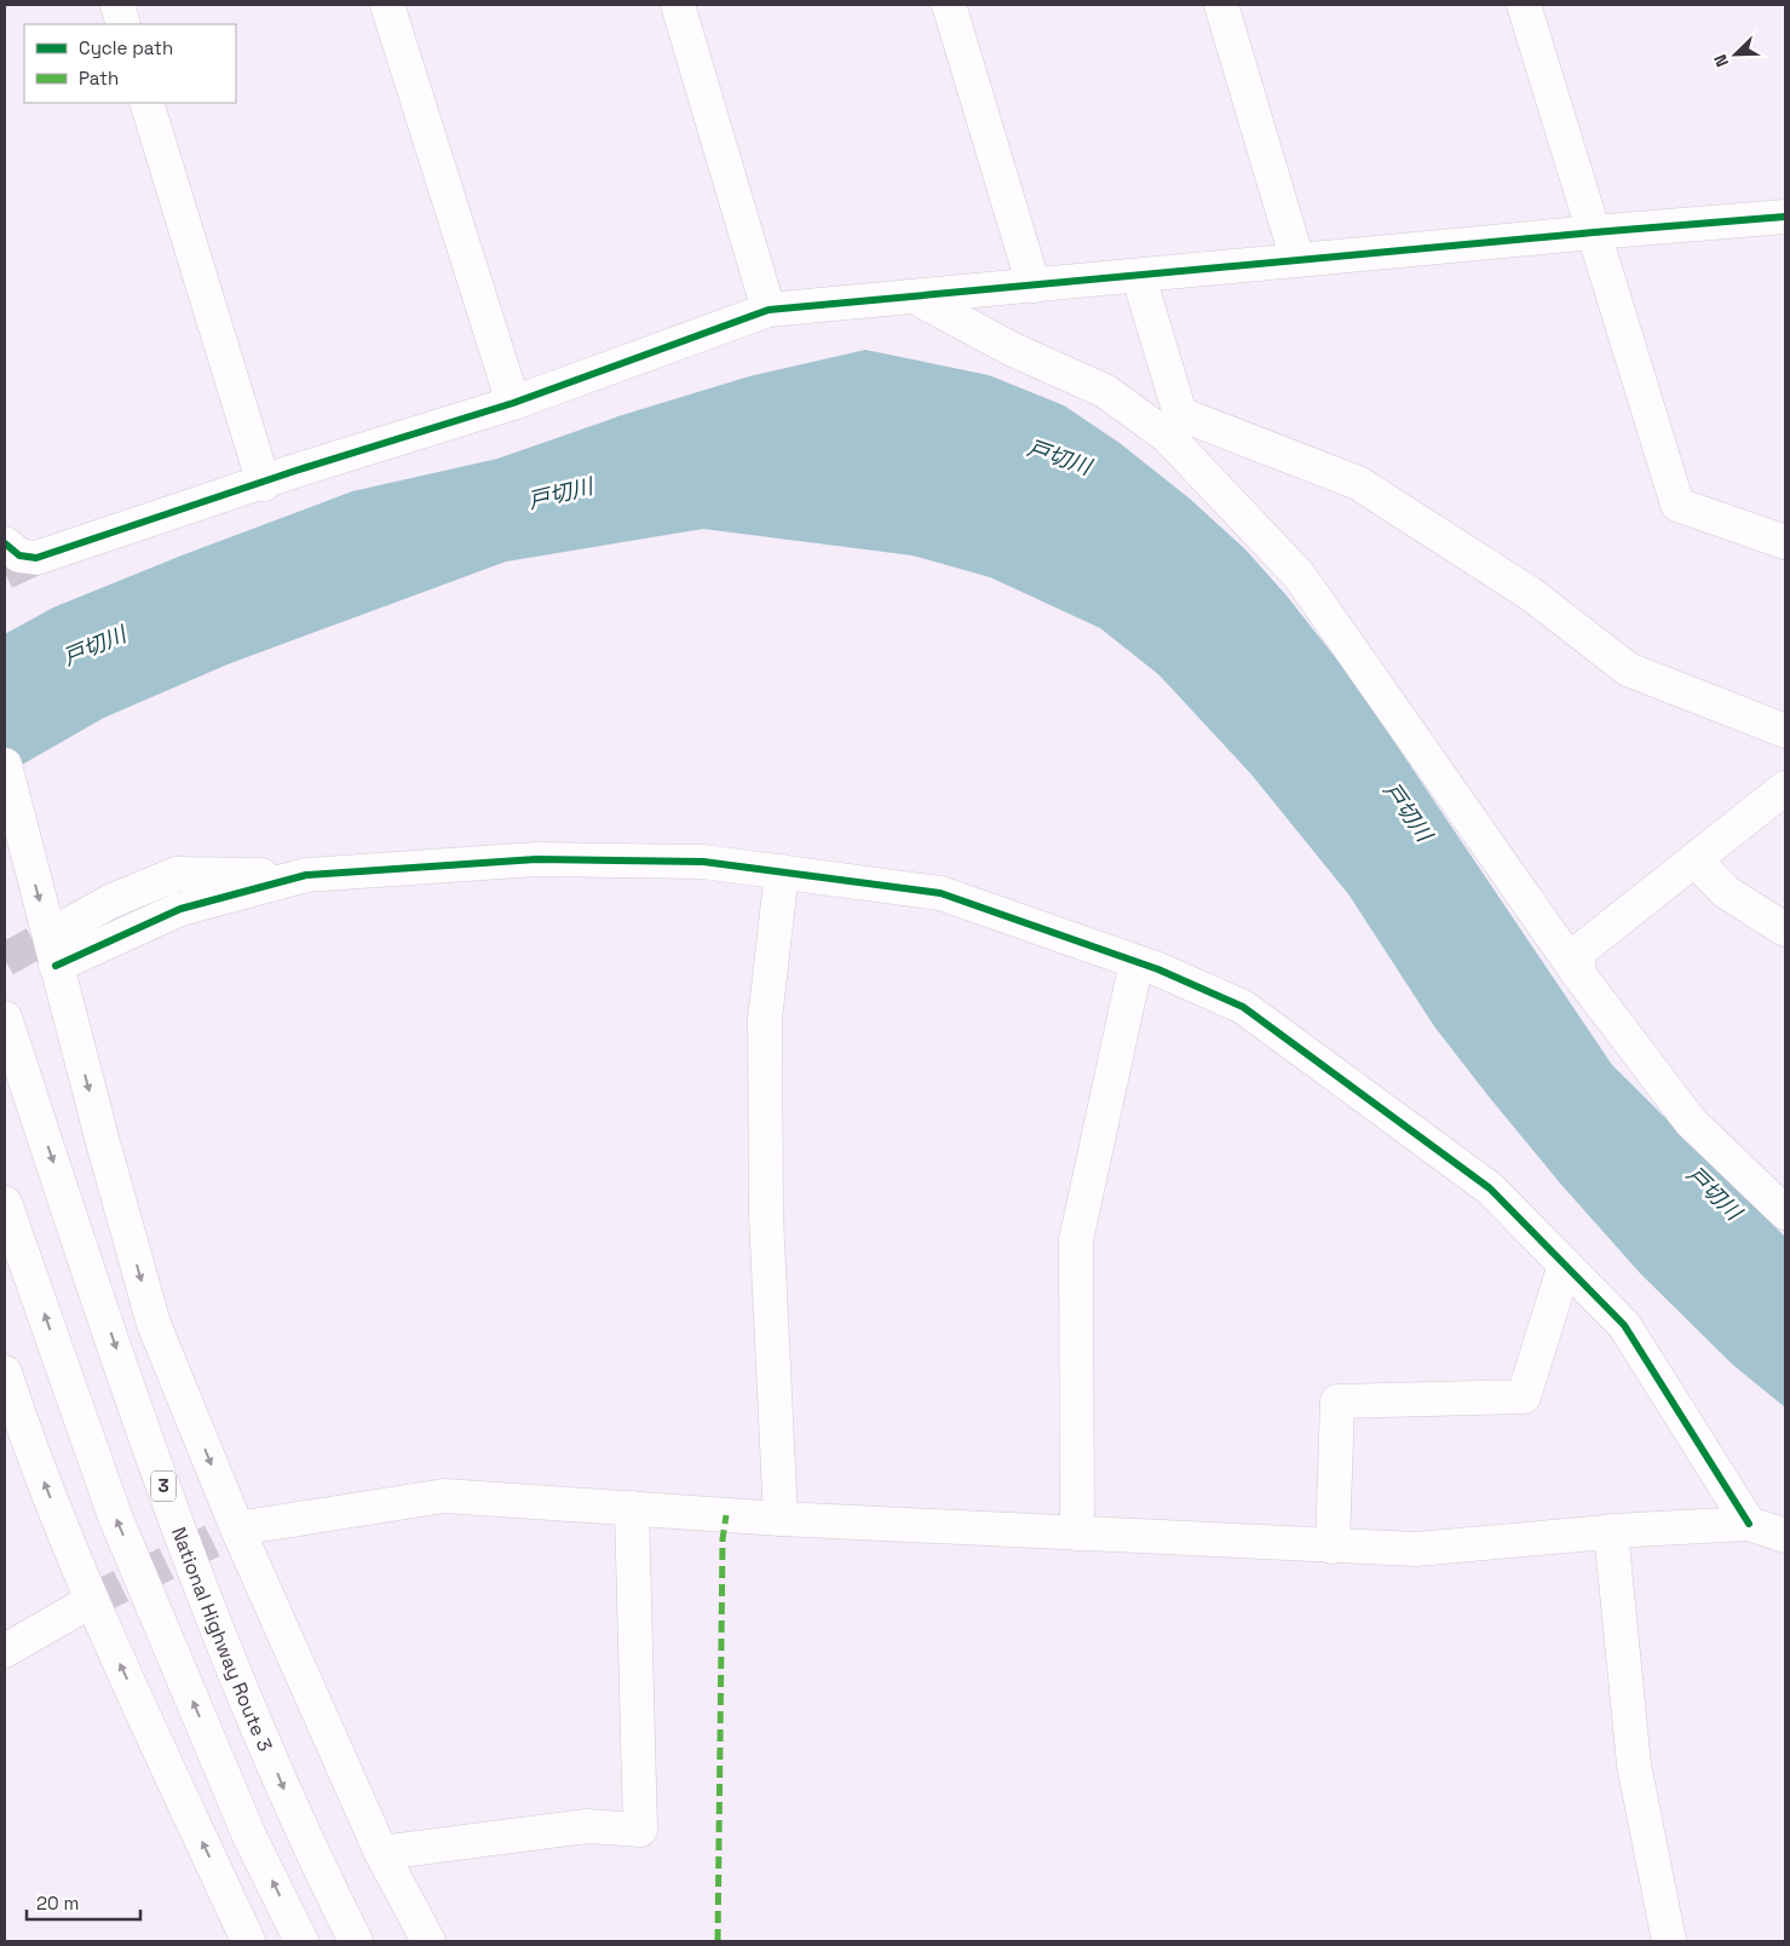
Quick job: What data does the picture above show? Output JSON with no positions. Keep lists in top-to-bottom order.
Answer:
{
  "streets": {
    "main road": ["3", "National Highway Route 3"]
  },
  "water": ["戸切川"],
  "legend": ["Cycle path", "Path"],
  "scale_bar": "20 m",
  "north": "bottom left"
}
